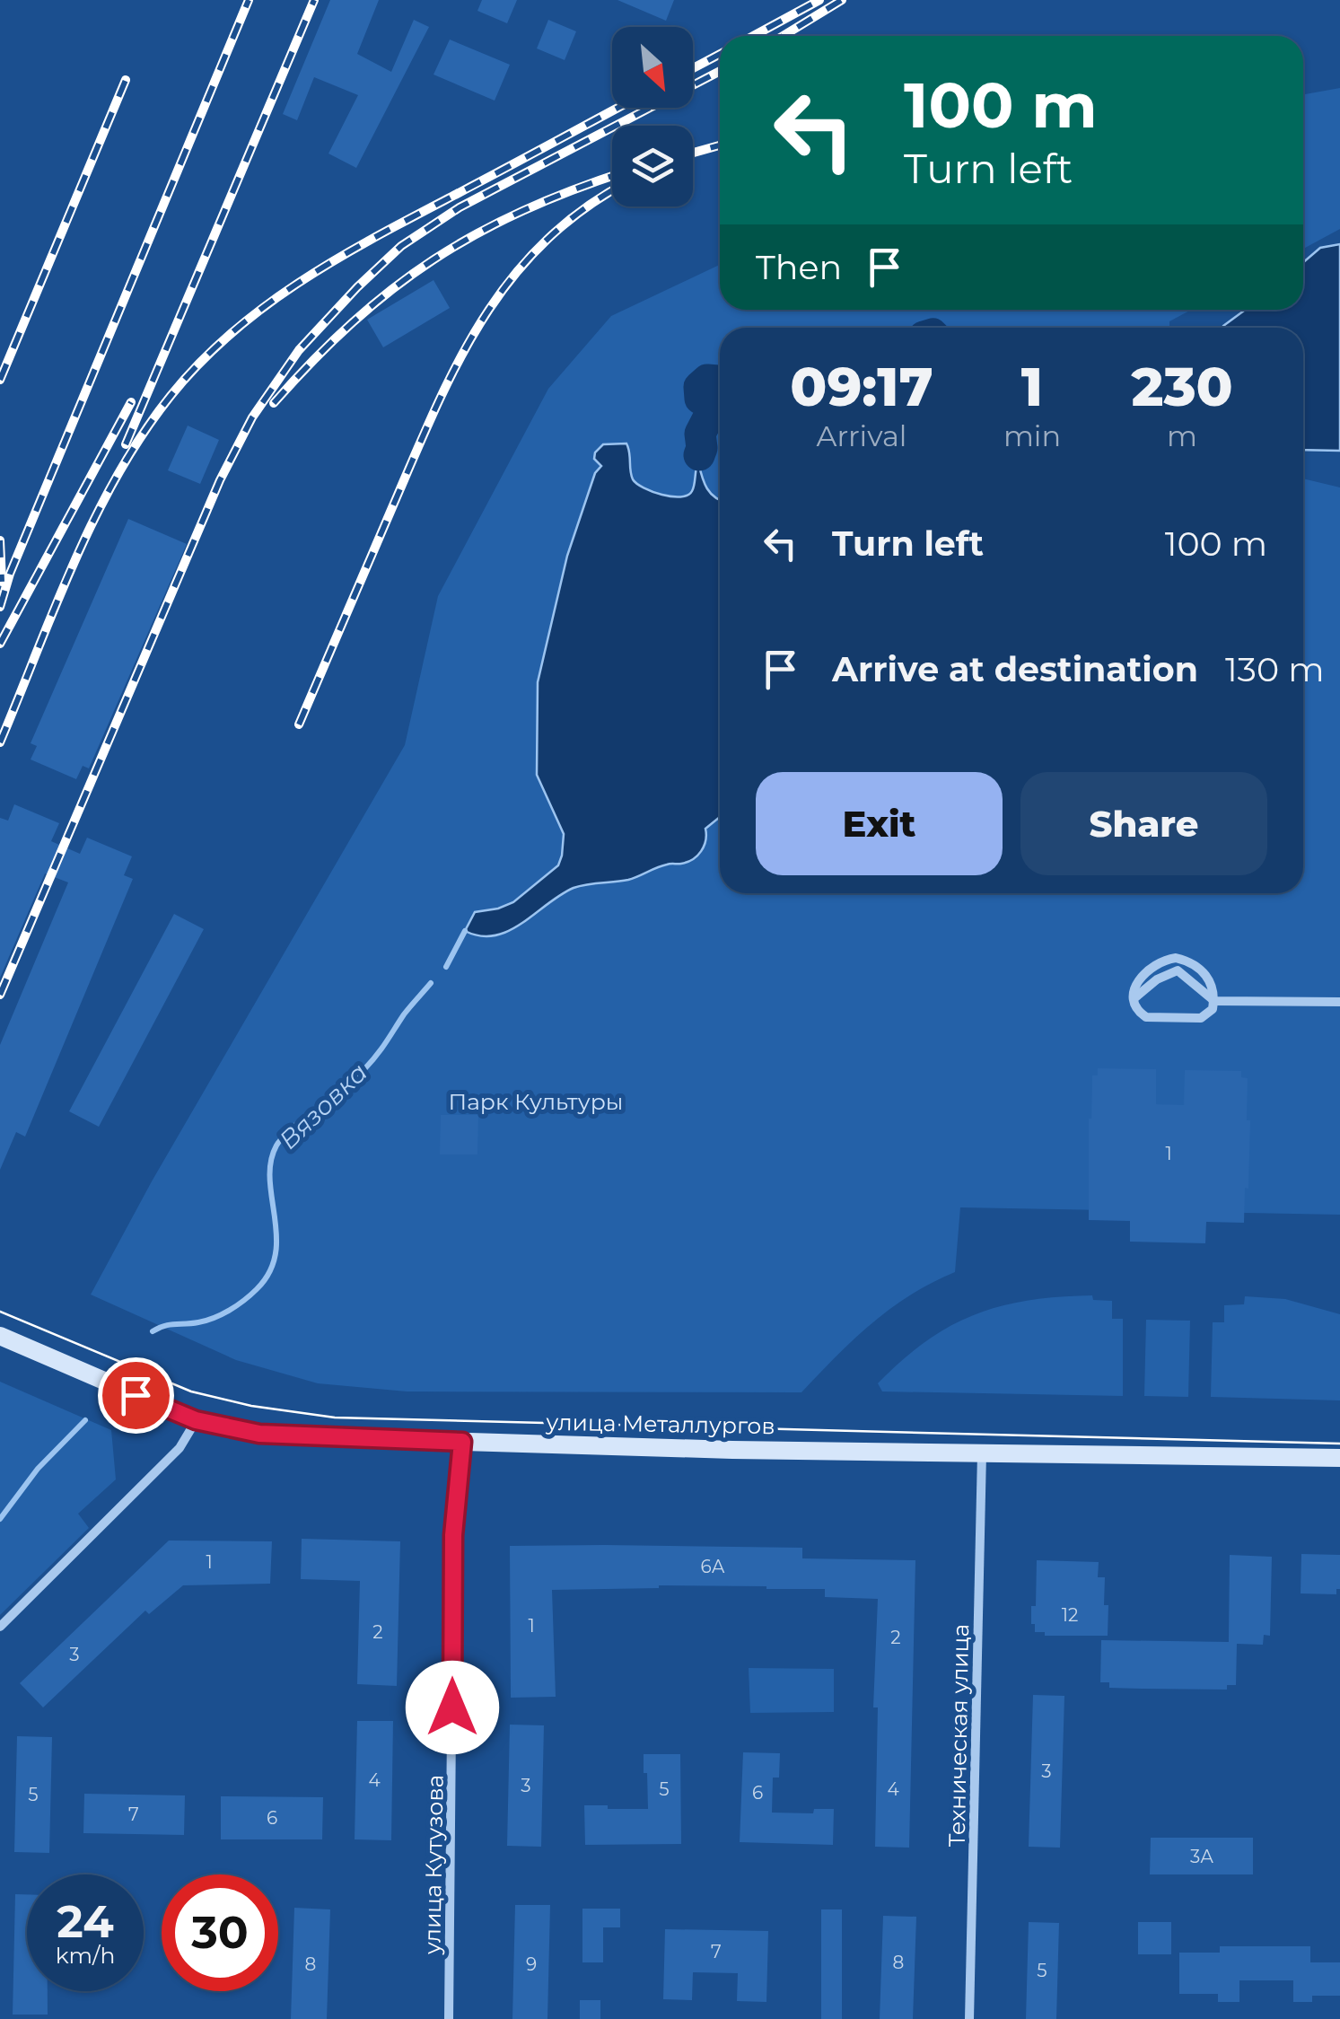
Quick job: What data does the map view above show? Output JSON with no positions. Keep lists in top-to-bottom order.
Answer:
{
  "streets": {
    "main road": ["улица Металлургов"],
    "street": ["Техническая улица", "улица Кутузова"]
  },
  "crossings": [
    ["улица Металлургов", "Техническая улица"],
    ["улица Металлургов", "улица Кутузова"]
  ],
  "water": ["Вязовка"],
  "parks": ["Парк Культуры"],
  "house_numbers": [
    "1",
    "1",
    "6А",
    "12",
    "1",
    "2",
    "2",
    "3",
    "3",
    "4",
    "3",
    "5",
    "4",
    "6",
    "5",
    "7",
    "6",
    "3А",
    "7",
    "8",
    "8",
    "9",
    "5"
  ],
  "north": "bottom right",
  "page": {
    "turn": ["100 m", "Turn left"],
    "then": "Then",
    "eta": [
      "09:17",
      "Arrival",
      "1",
      "min",
      "230",
      "m"
    ],
    "list": [
      {
        "name": "Turn left",
        "value": "100 m"
      },
      {
        "name": "Arrive at destination",
        "value": "130 m"
      }
    ],
    "buttons": ["Exit", "Share"],
    "speed": "24 km/h",
    "limit": "30"
  }
}
